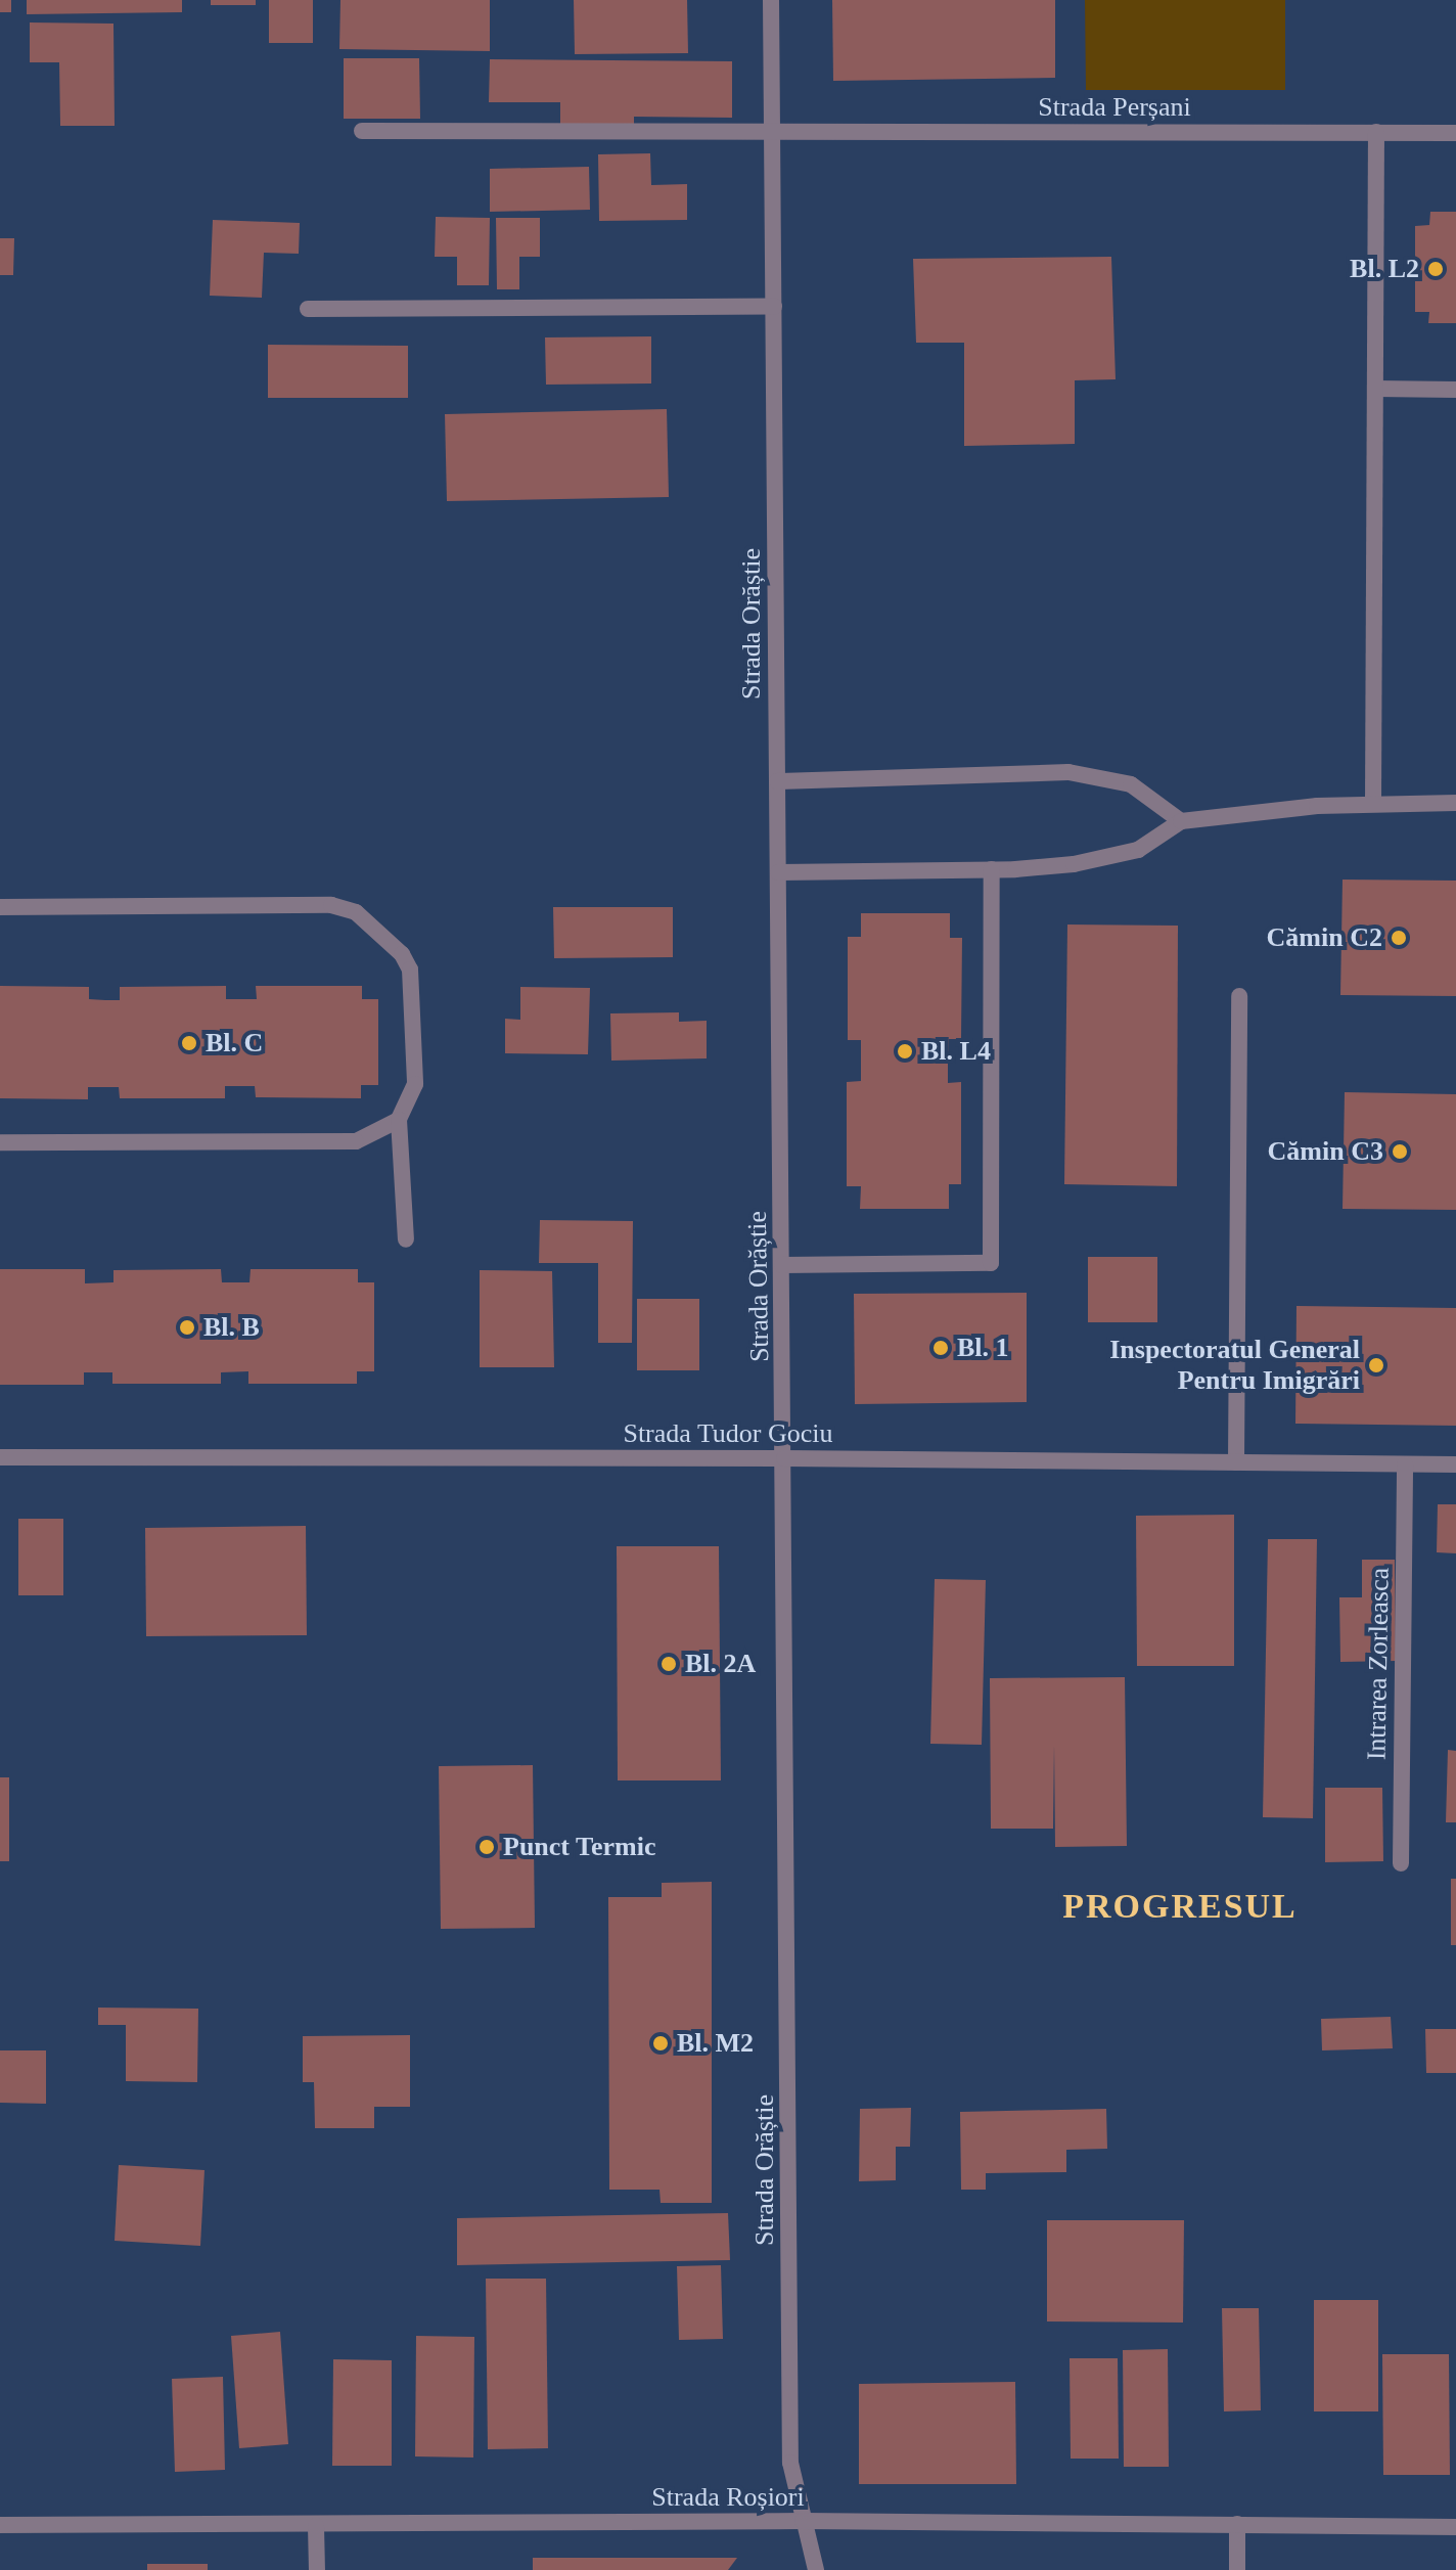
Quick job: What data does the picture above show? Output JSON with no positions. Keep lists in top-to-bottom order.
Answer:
{
  "streets": {
    "street": [
      "Strada Perșani",
      "Strada Orăștie",
      "Strada Tudor Gociu",
      "Intrarea Zorleasca",
      "Strada Roșiori"
    ]
  },
  "crossings": [
    ["Strada Perșani", "Strada Orăștie"],
    ["Strada Orăștie", "Strada Tudor Gociu"],
    ["Strada Orăștie", "Strada Roșiori"],
    ["Strada Tudor Gociu", "Intrarea Zorleasca"]
  ],
  "districts": ["PROGRESUL"],
  "places": [
    "Bl. L2",
    "Cămin C2",
    "Bl. C",
    "Bl. L4",
    "Cămin C3",
    "Bl. B",
    "Bl. 1",
    "Inspectoratul General Pentru Imigrări",
    "Bl. 2A",
    "Punct Termic",
    "Bl. M2"
  ]
}
